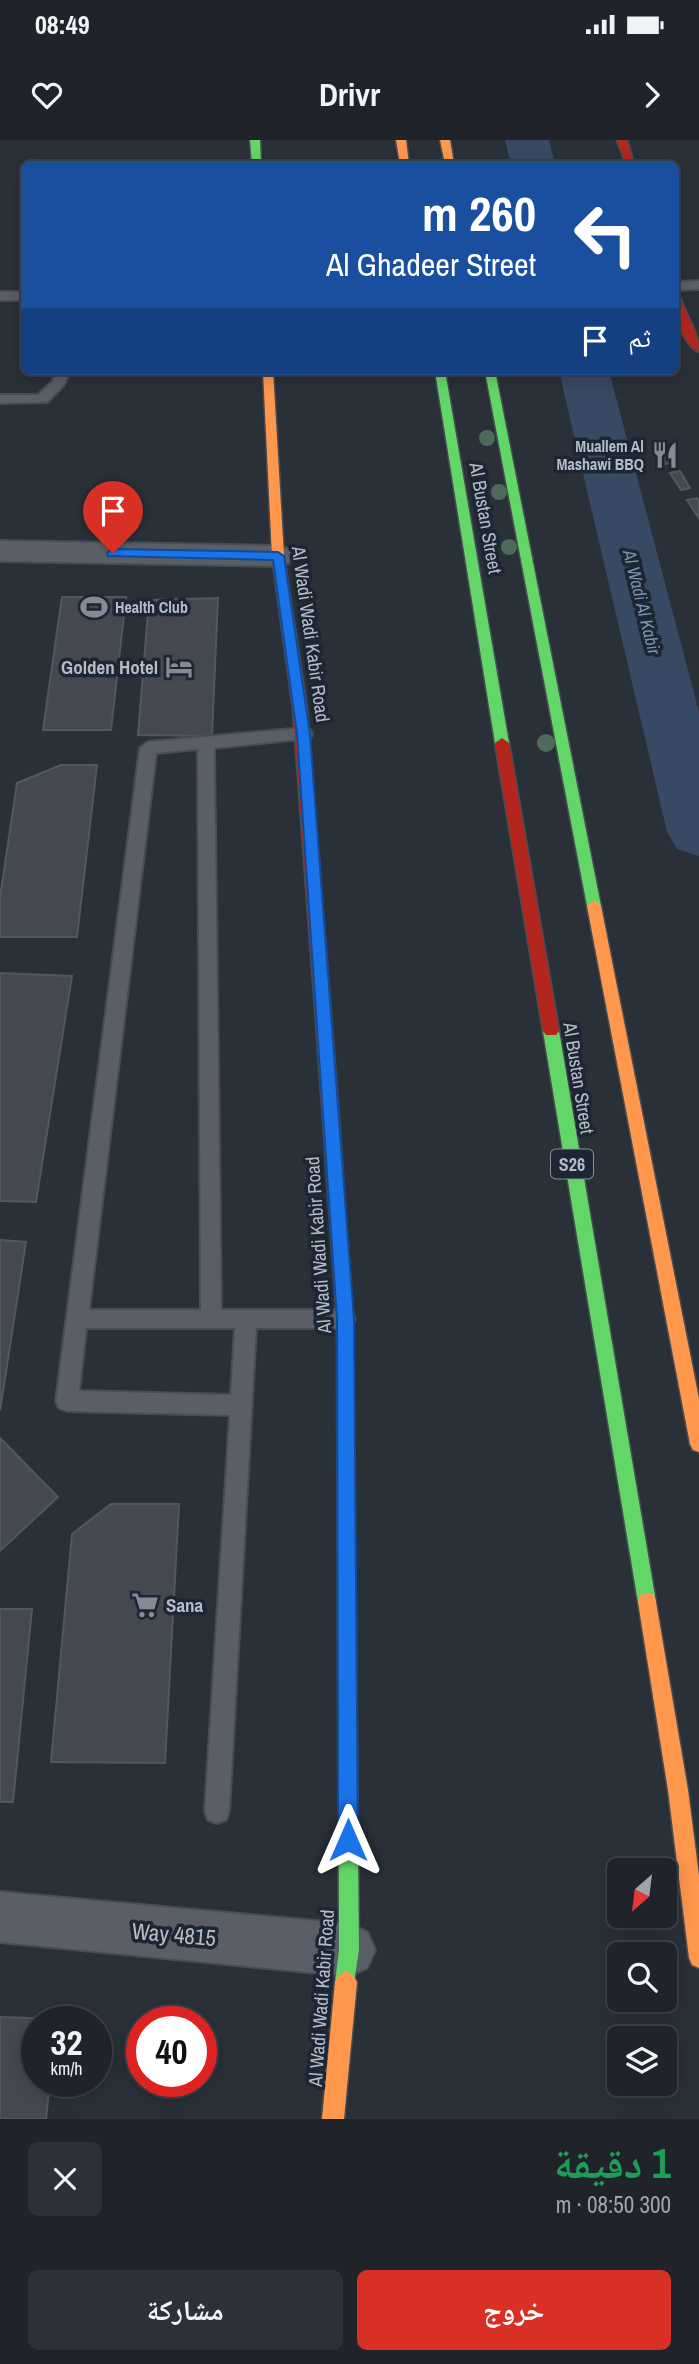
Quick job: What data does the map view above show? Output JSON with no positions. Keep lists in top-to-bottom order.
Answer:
{
  "streets": {
    "main road": ["Al Bustan Street", "Al Wadi Wadi Kabir Road", "S26"],
    "street": ["Way 4815"]
  },
  "crossings": [
    ["Al Wadi Wadi Kabir Road", "Way 4815"]
  ],
  "water": ["Al Wadi Al Kabir"],
  "places": {
    "restaurant": ["Muallem Al Mashawi BBQ"],
    "sports": ["Health Club"],
    "hotel": ["Golden Hotel"],
    "supermarket": ["Sana"]
  },
  "north": "bottom left",
  "page": {
    "status": "08:49",
    "header": "Drivr",
    "turn": ["260 m", "Al Ghadeer Street"],
    "then": "ثم",
    "speed": "32 km/h",
    "limit": "40",
    "heading": ["1 دقيقة", "300 m · 08:50"],
    "buttons": ["خروج", "مشاركة"]
  }
}
